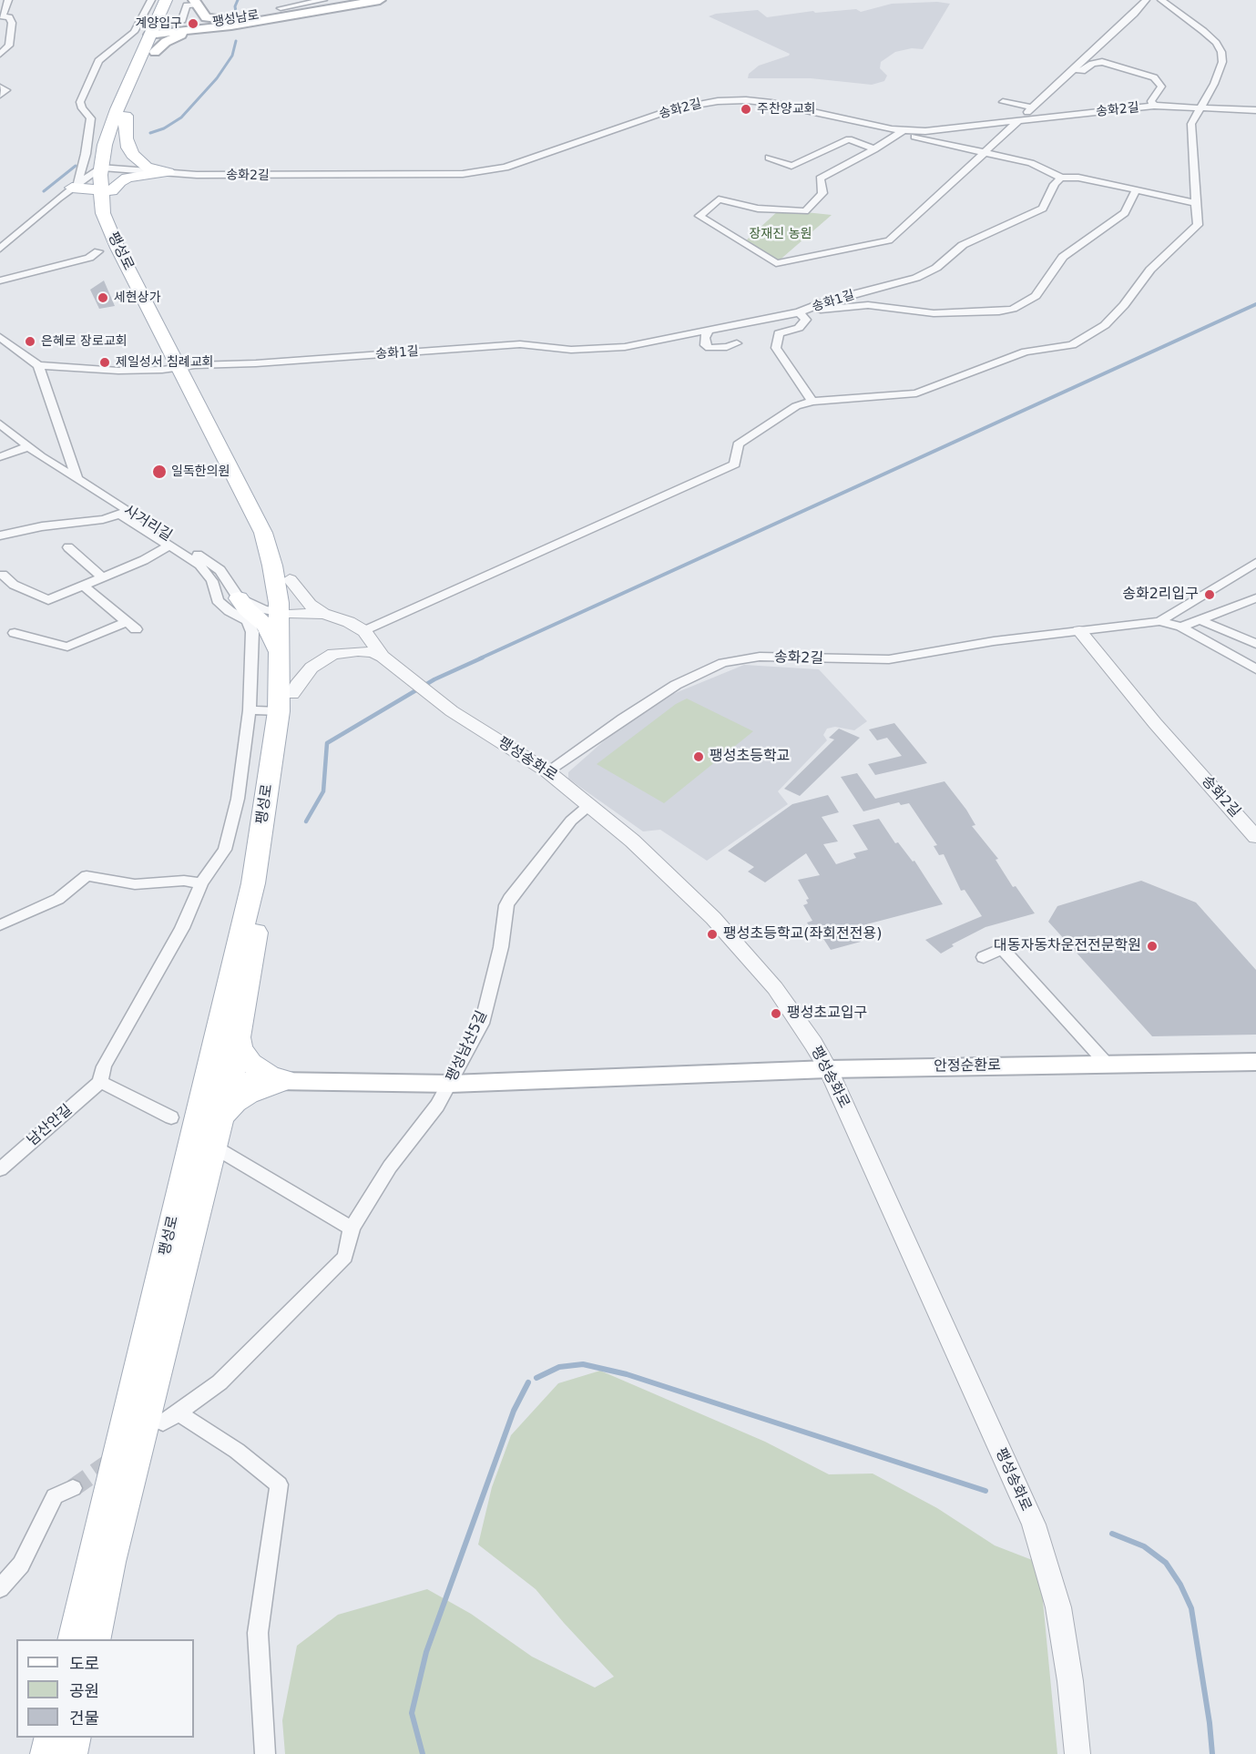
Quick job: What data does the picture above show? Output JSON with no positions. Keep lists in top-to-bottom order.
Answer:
{
  "streets": {
    "main road": ["팽성남로", "팽성로", "안정순환로"],
    "street": [
      "송화2길",
      "송화1길",
      "사거리길",
      "팽성송화로",
      "팽성남산5길",
      "남산안길"
    ]
  },
  "crossings": [
    ["팽성남로", "팽성로"],
    ["송화2길", "팽성로"],
    ["송화2길", "팽성송화로"],
    ["팽성로", "송화1길"],
    ["팽성로", "팽성송화로"],
    ["팽성로", "안정순환로"],
    ["팽성송화로", "팽성남산5길"],
    ["팽성송화로", "안정순환로"],
    ["팽성남산5길", "안정순환로"]
  ],
  "parks": ["장재진 농원"],
  "places": [
    "계양입구",
    "주찬양교회",
    "세현상가",
    "은혜로 장로교회",
    "제일성서 침례교회",
    "일독한의원",
    "송화2리입구",
    "팽성초등학교",
    "팽성초등학교(좌회전전용)",
    "대동자동차운전전문학원",
    "팽성초교입구"
  ],
  "legend": ["도로", "공원", "건물"]
}
